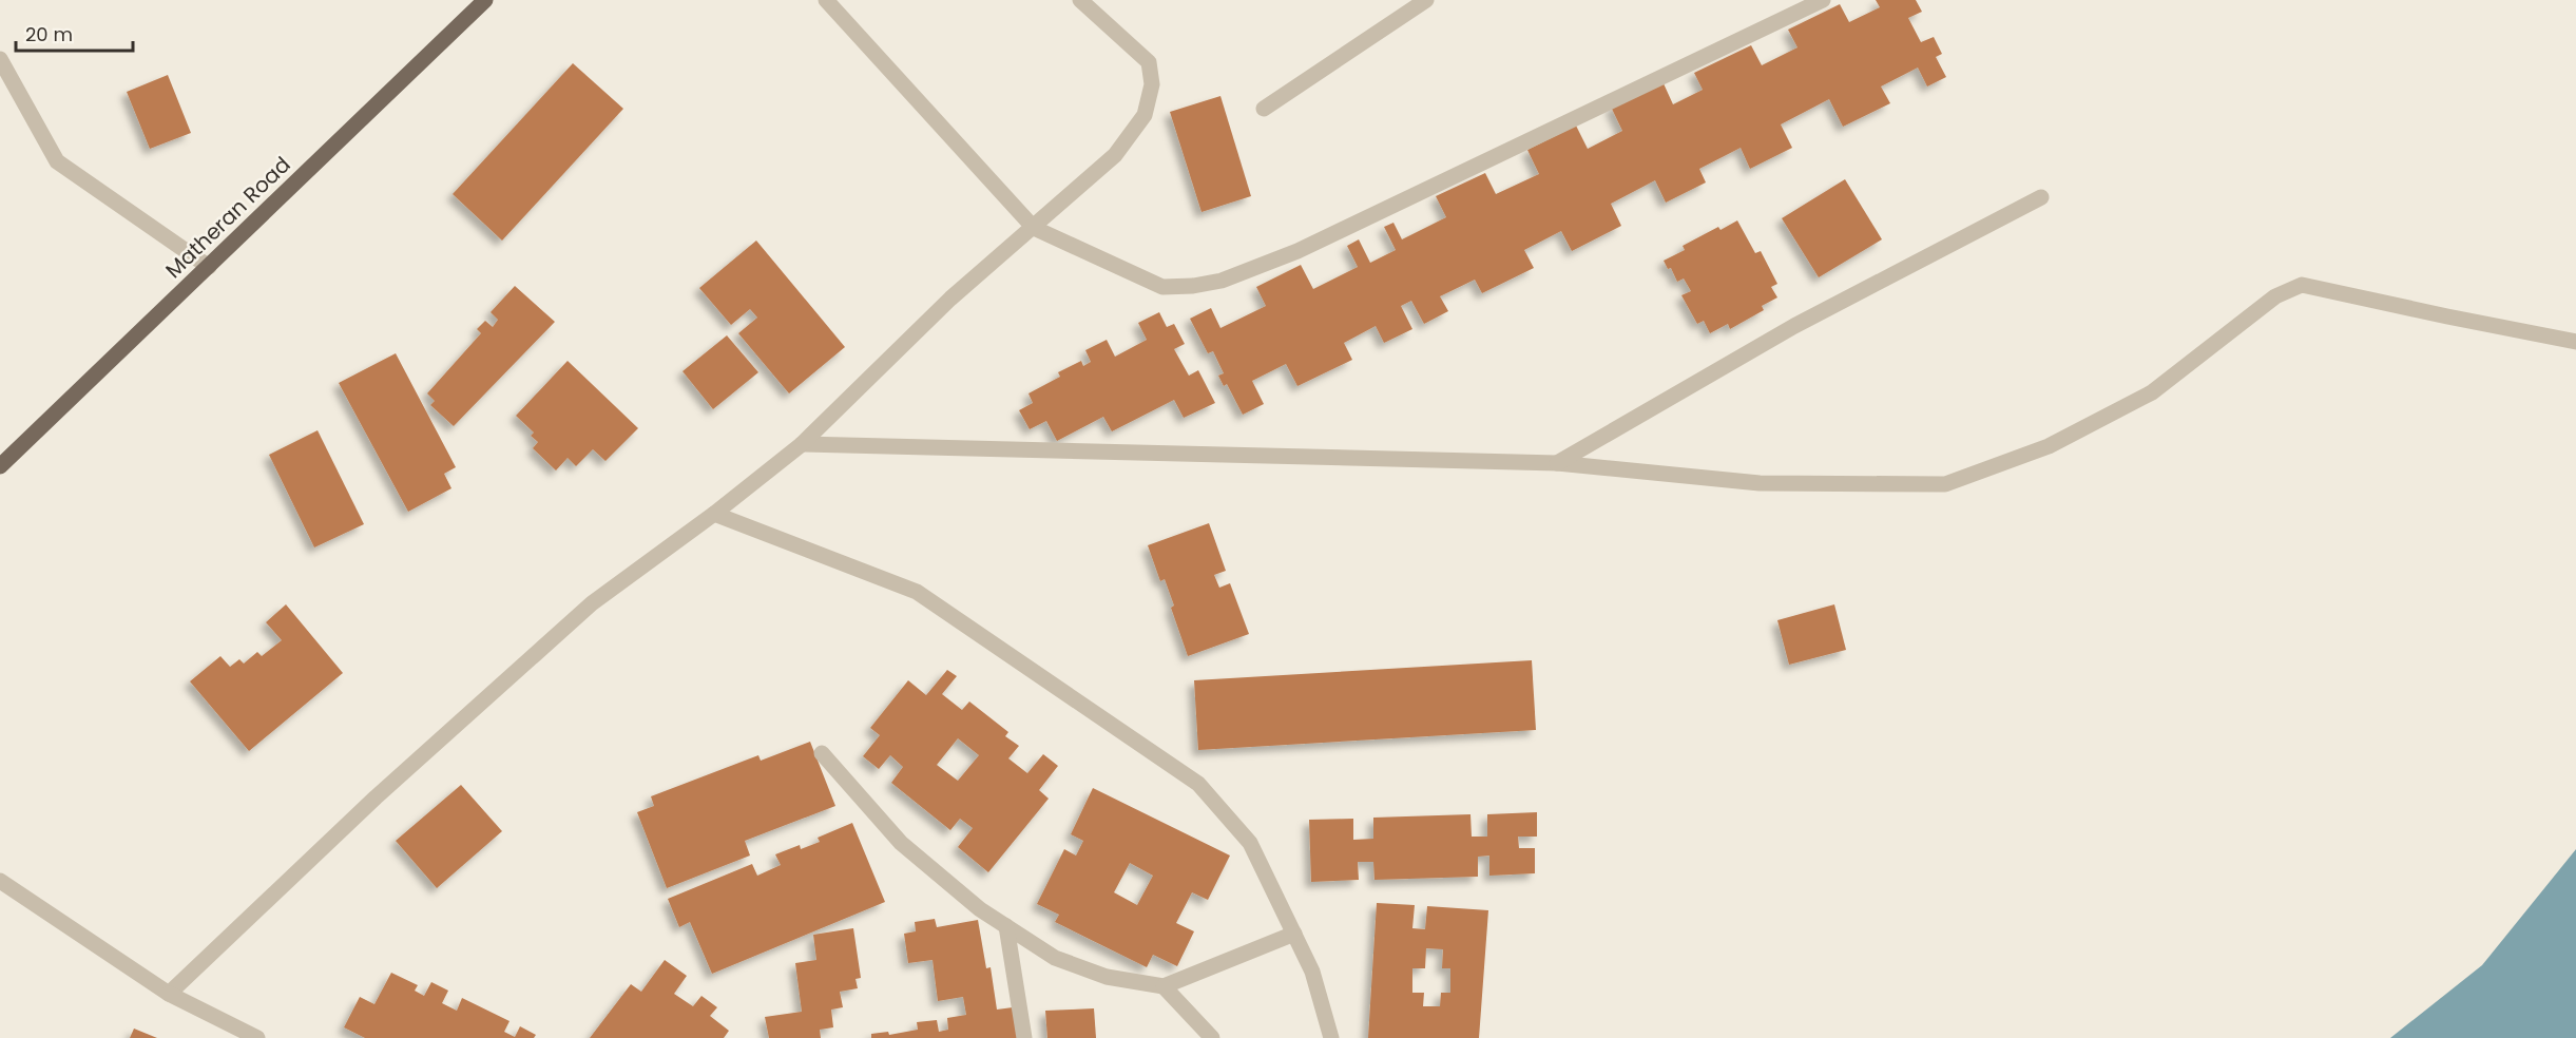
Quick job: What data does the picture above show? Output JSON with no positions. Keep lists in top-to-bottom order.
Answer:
{
  "streets": {
    "main road": ["Matheran Road"]
  },
  "scale_bar": "20 m"
}
